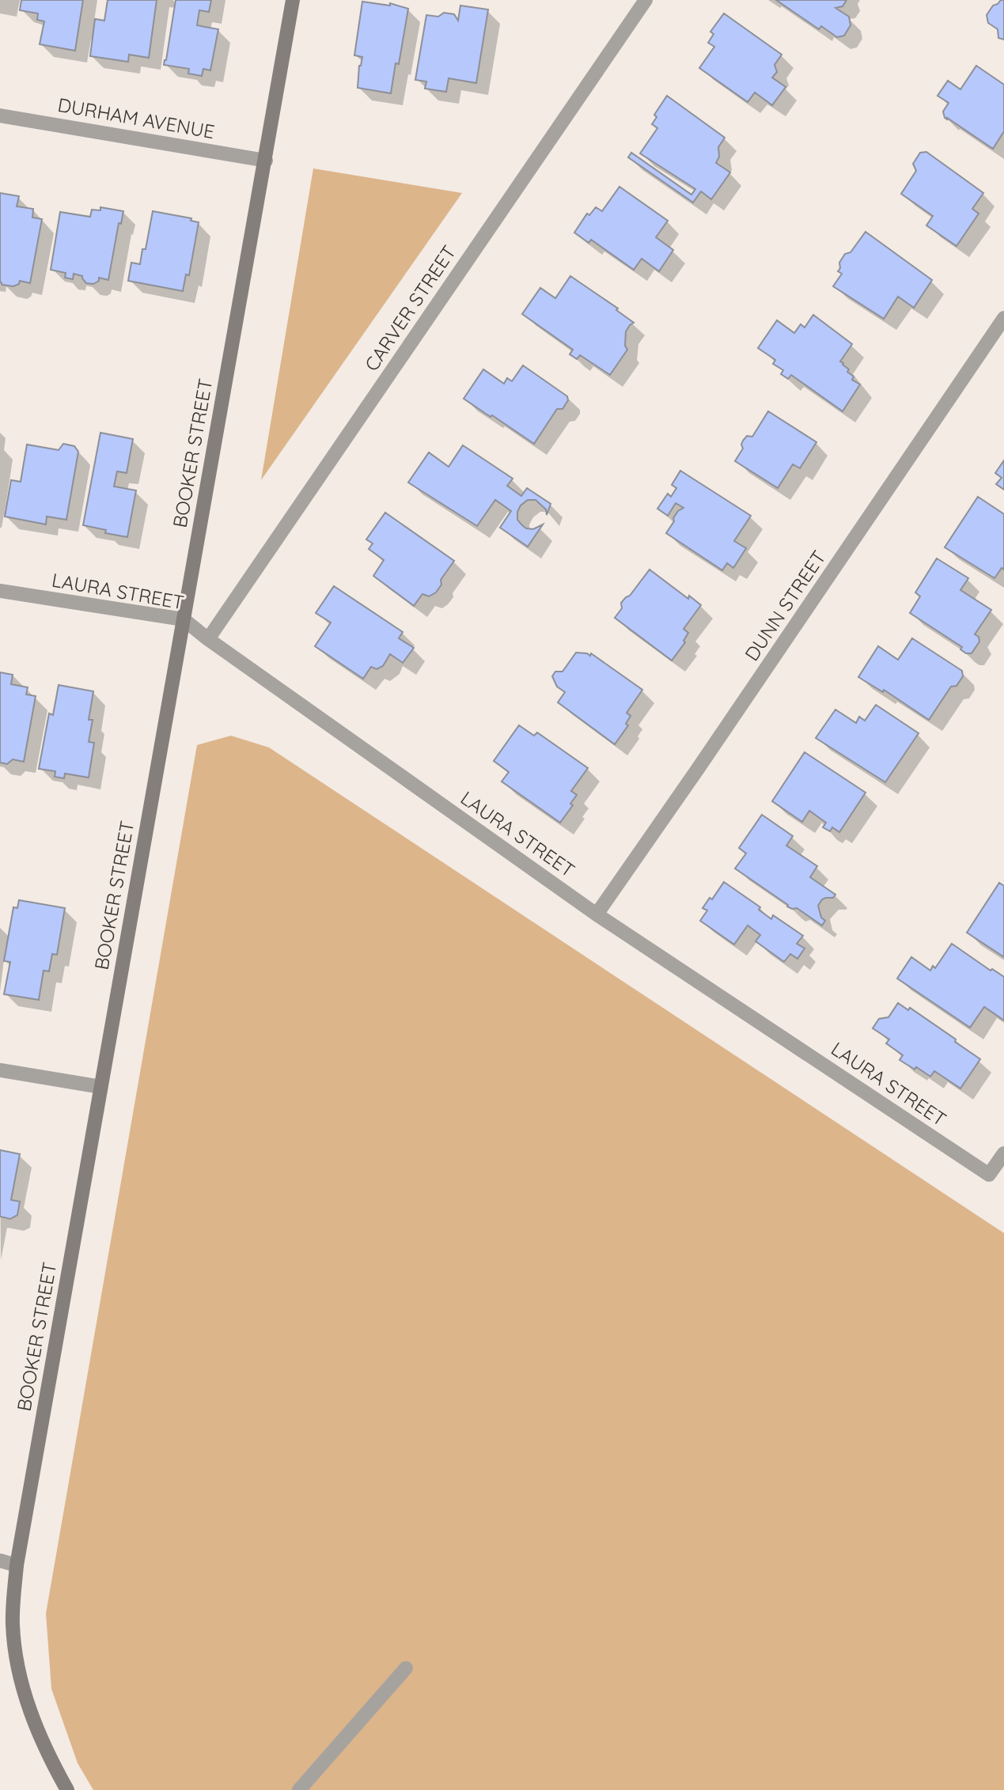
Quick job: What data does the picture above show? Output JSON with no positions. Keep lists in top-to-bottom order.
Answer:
{
  "streets": {
    "street": [
      "DURHAM AVENUE",
      "CARVER STREET",
      "BOOKER STREET",
      "LAURA STREET",
      "DUNN STREET"
    ]
  },
  "crossings": [
    ["DURHAM AVENUE", "BOOKER STREET"],
    ["CARVER STREET", "LAURA STREET"],
    ["BOOKER STREET", "LAURA STREET"],
    ["LAURA STREET", "DUNN STREET"]
  ]
}
